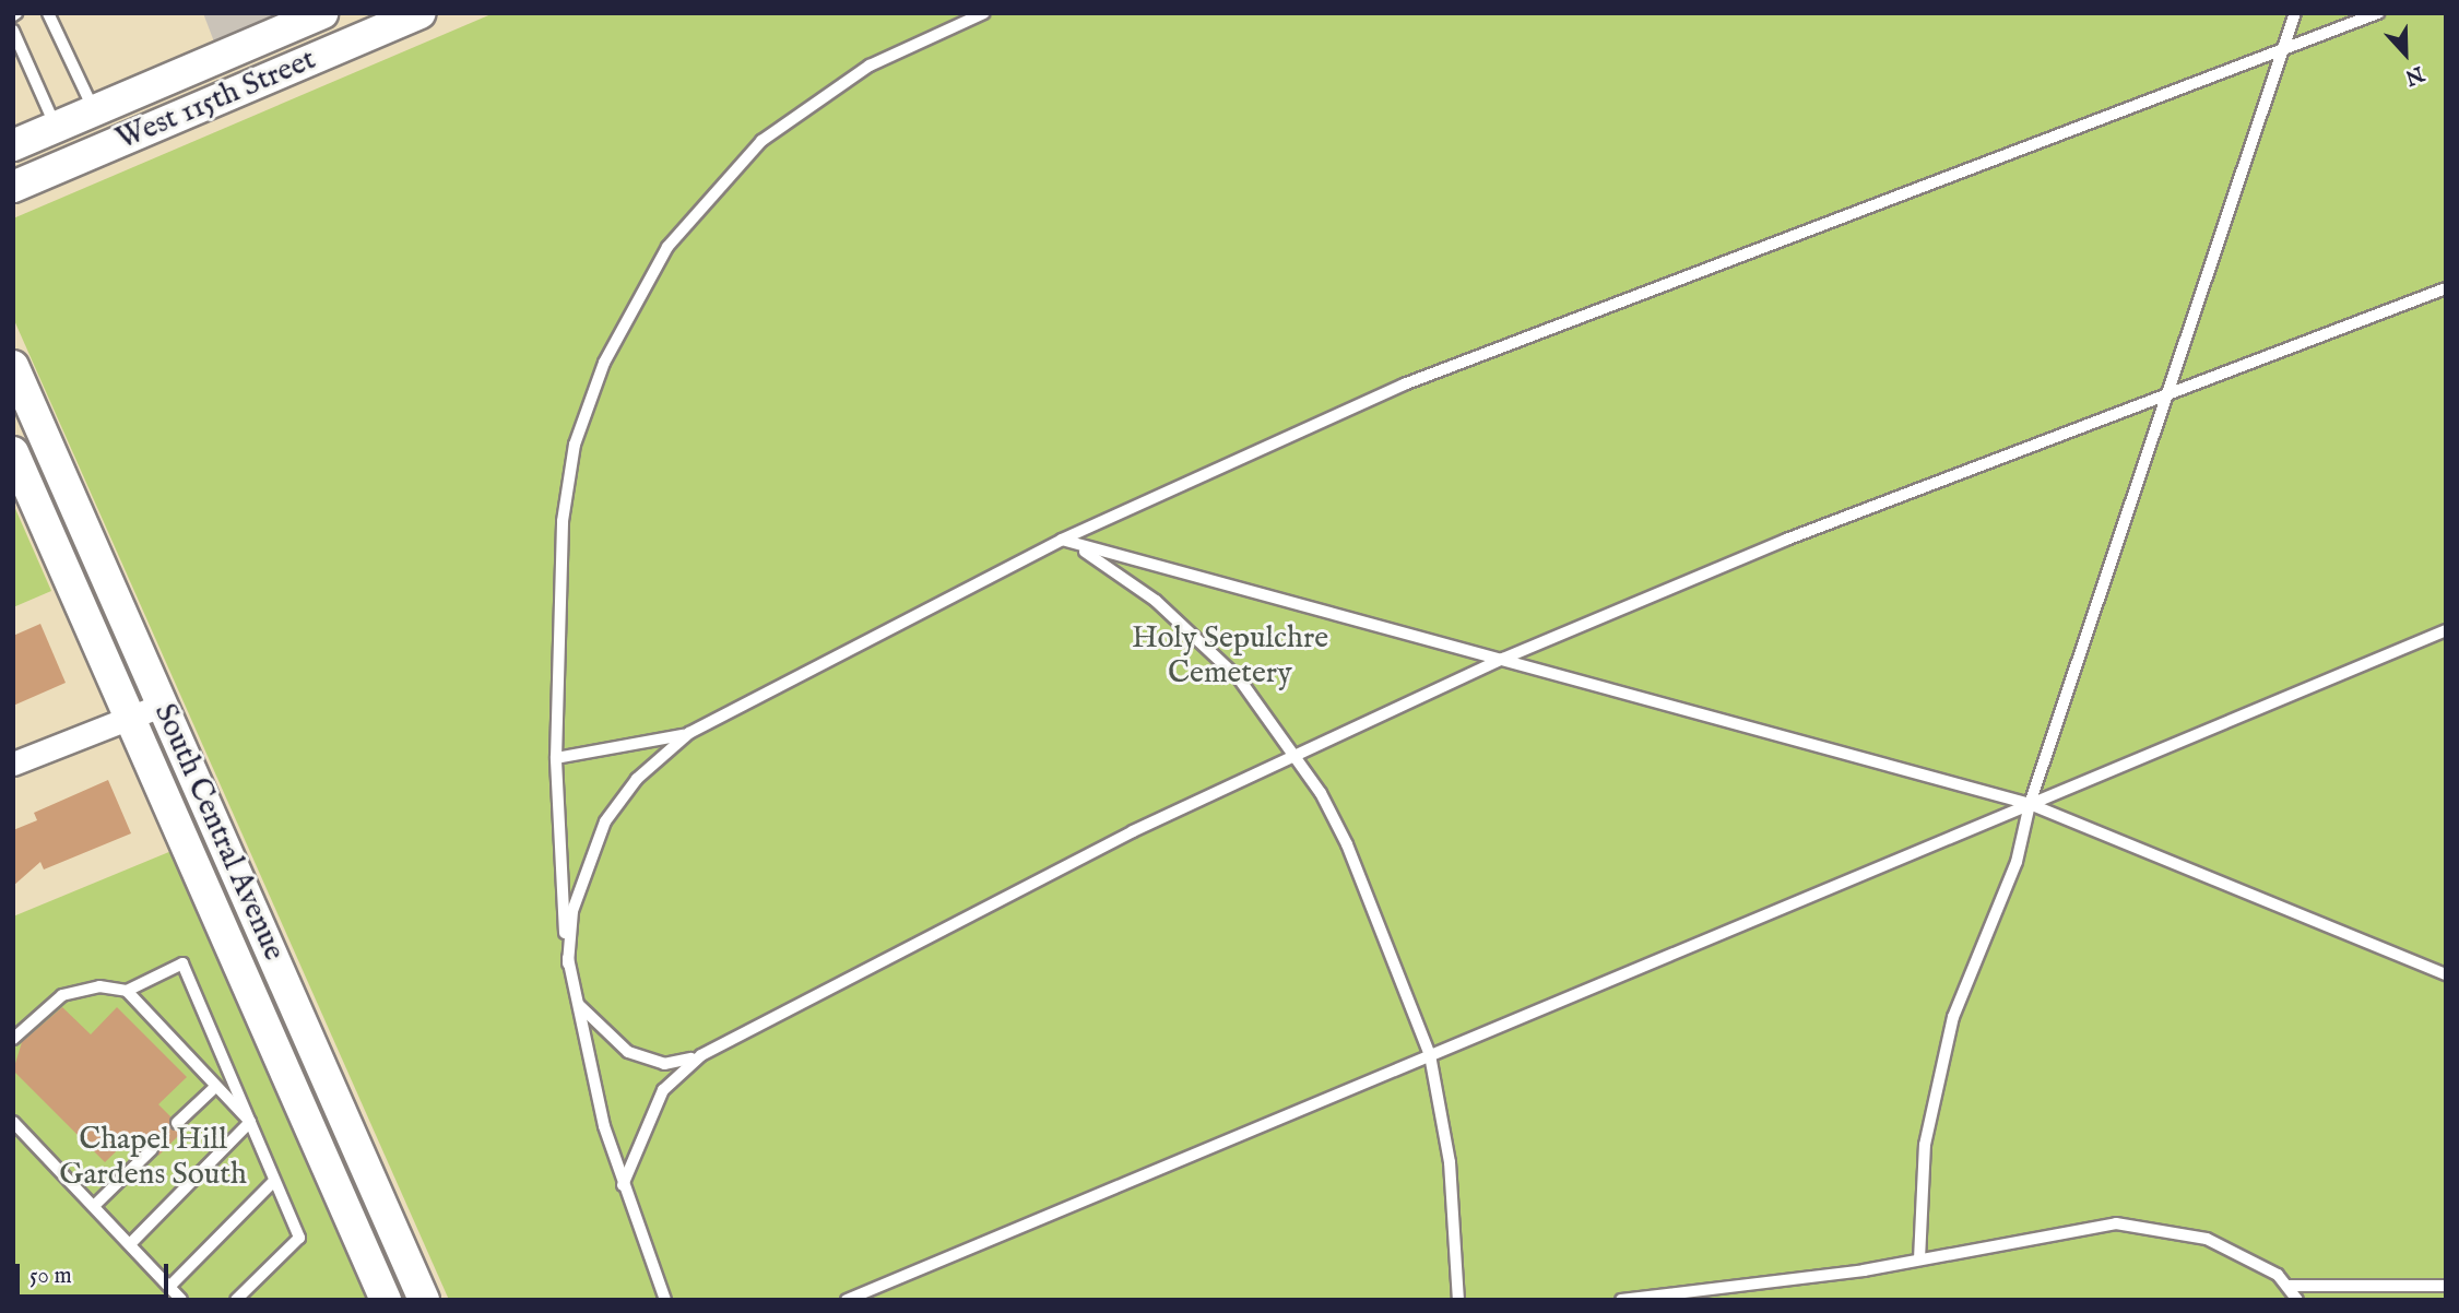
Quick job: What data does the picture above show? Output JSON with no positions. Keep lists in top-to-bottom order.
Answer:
{
  "streets": {
    "street": ["West 115th Street", "South Central Avenue"]
  },
  "parks": ["Holy Sepulchre Cemetery", "Chapel Hill Gardens South"],
  "scale_bar": "50 m",
  "north": "bottom"
}
